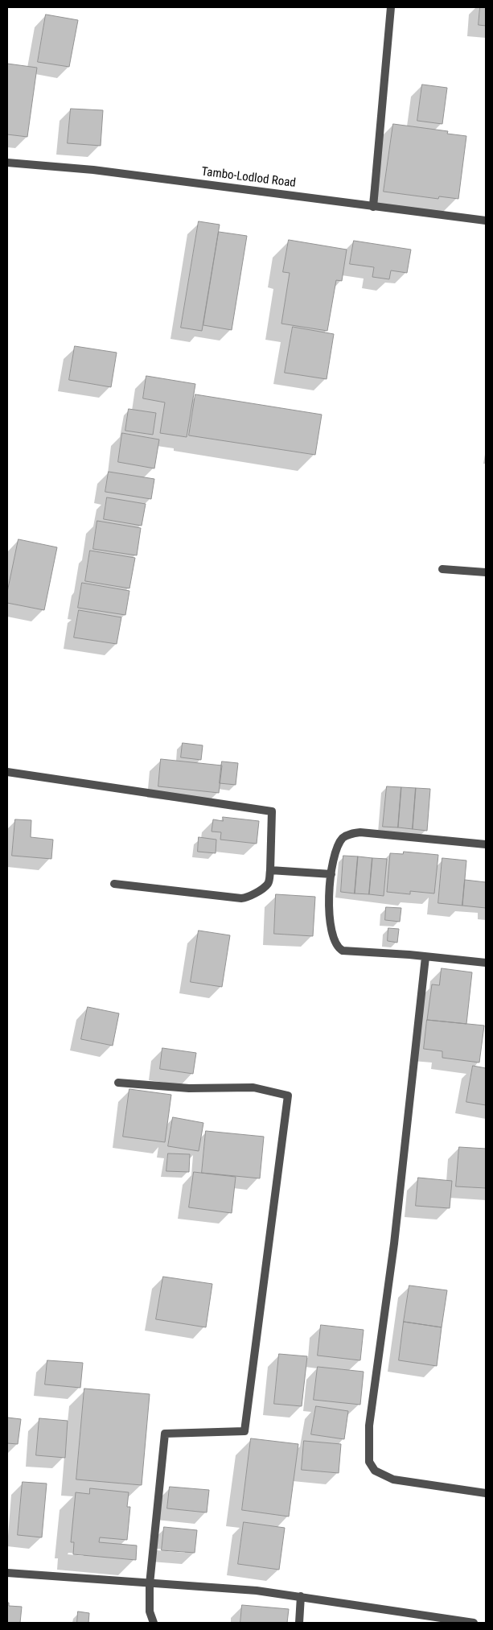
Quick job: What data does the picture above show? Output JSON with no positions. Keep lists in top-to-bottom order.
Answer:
{
  "streets": {
    "street": ["Tambo-Lodlod Road"]
  }
}
